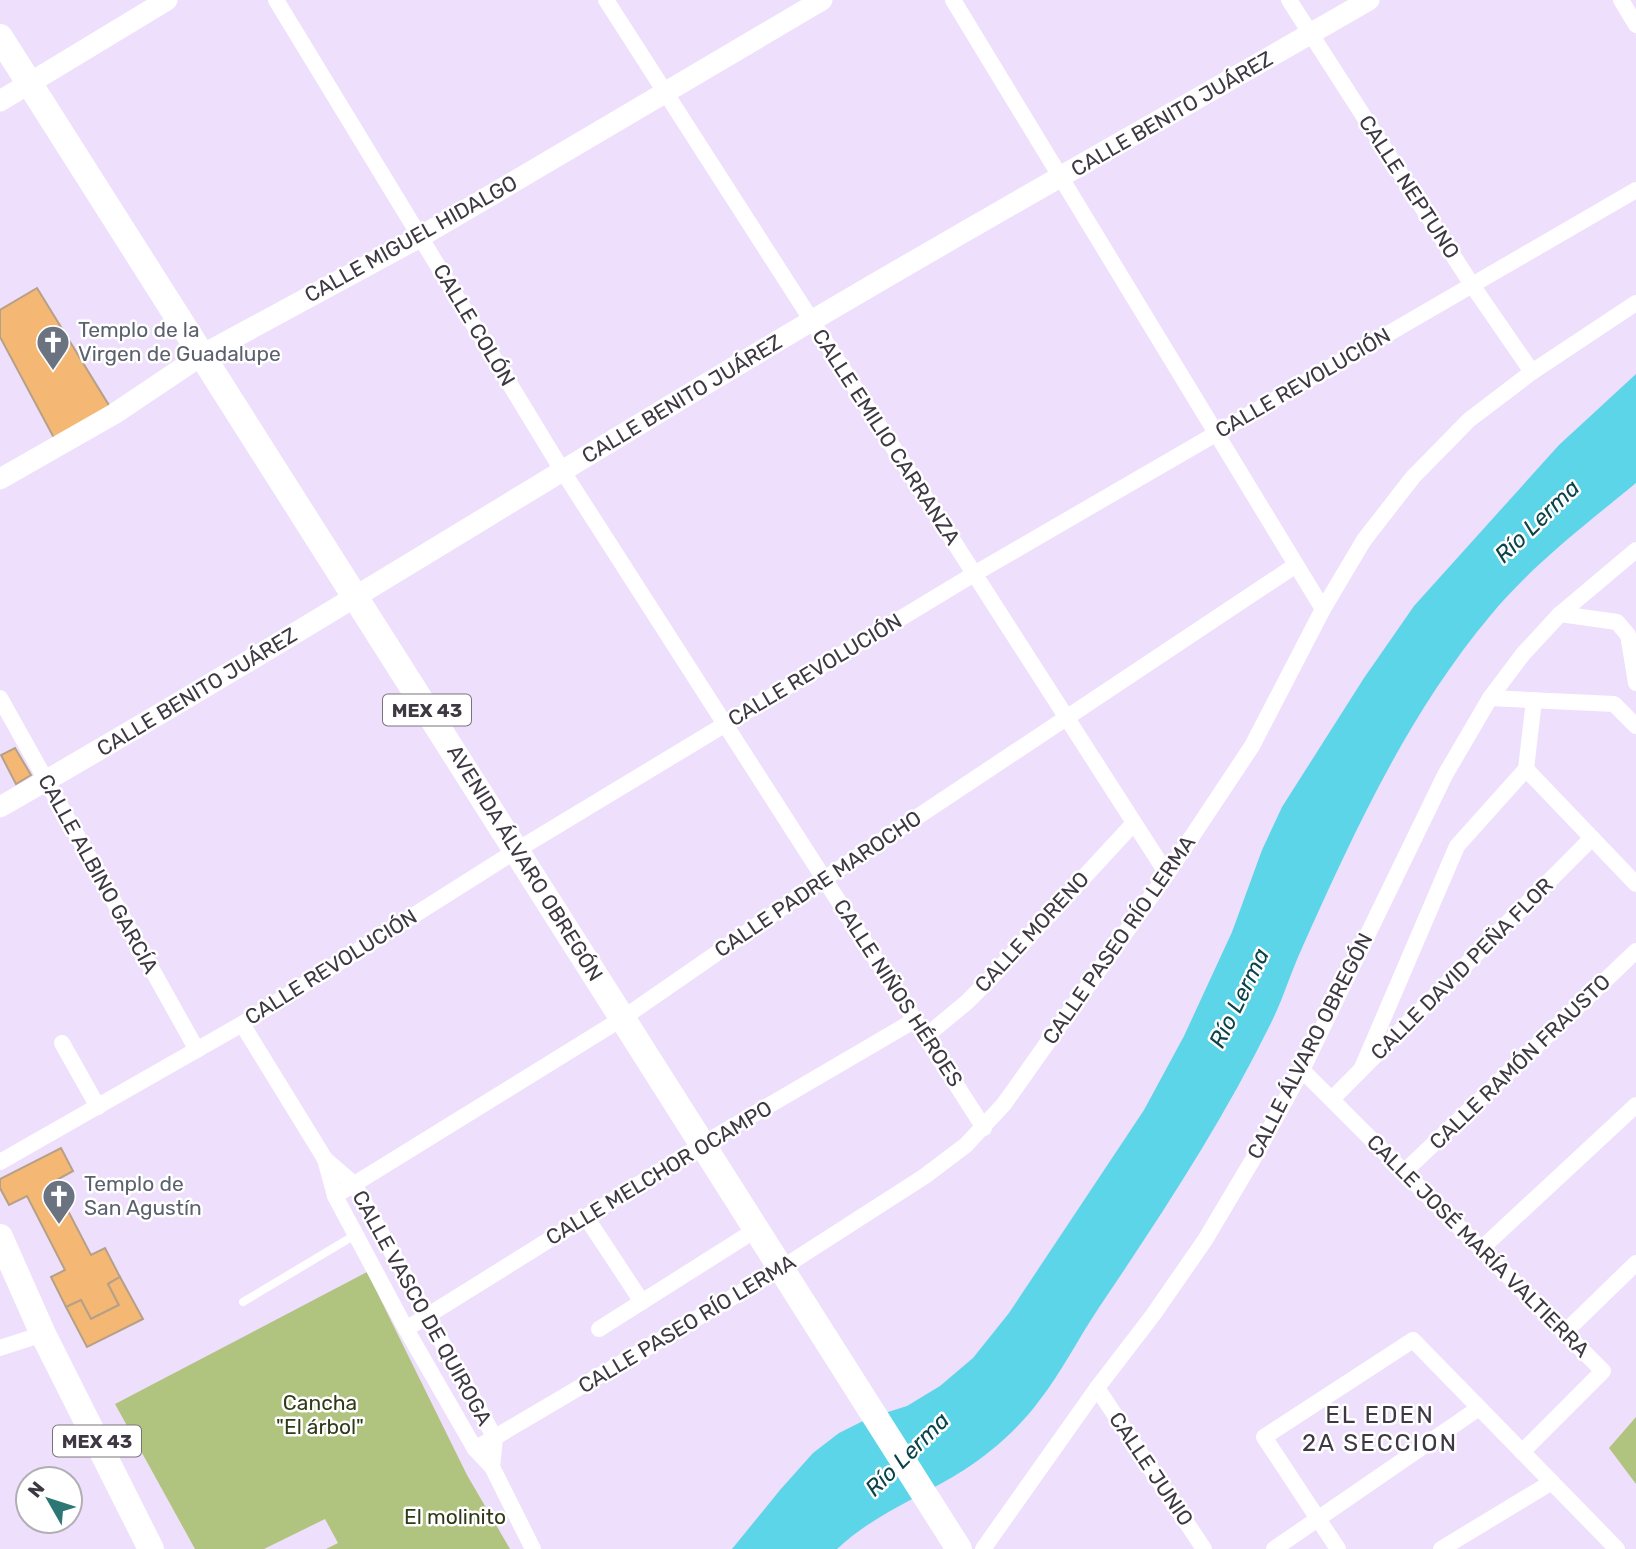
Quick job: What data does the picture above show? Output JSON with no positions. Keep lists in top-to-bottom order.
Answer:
{
  "streets": {
    "main road": ["MEX 43", "AVENIDA ÁLVARO OBREGÓN"],
    "street": [
      "CALLE BENITO JUÁREZ",
      "CALLE NEPTUNO",
      "CALLE MIGUEL HIDALGO",
      "CALLE COLÓN",
      "CALLE REVOLUCIÓN",
      "CALLE EMILIO CARRANZA",
      "CALLE ALBINO GARCÍA",
      "CALLE PADRE MAROCHO",
      "CALLE MORENO",
      "CALLE PASEO RÍO LERMA",
      "CALLE DAVID PEÑA FLOR",
      "CALLE NIÑOS HÉROES",
      "CALLE ÁLVARO OBREGÓN",
      "CALLE RAMÓN FRAUSTO",
      "CALLE MELCHOR OCAMPO",
      "CALLE JOSÉ MARÍA VALTIERRA",
      "CALLE VASCO DE QUIROGA",
      "CALLE JUNIO"
    ]
  },
  "crossings": [
    ["CALLE BENITO JUÁREZ", "CALLE NEPTUNO"],
    ["CALLE BENITO JUÁREZ", "CALLE COLÓN"],
    ["CALLE BENITO JUÁREZ", "CALLE EMILIO CARRANZA"],
    ["CALLE BENITO JUÁREZ", "AVENIDA ÁLVARO OBREGÓN"],
    ["CALLE BENITO JUÁREZ", "CALLE ALBINO GARCÍA"],
    ["CALLE BENITO JUÁREZ", "CALLE NIÑOS HÉROES"],
    ["CALLE NEPTUNO", "CALLE REVOLUCIÓN"],
    ["CALLE NEPTUNO", "CALLE PASEO RÍO LERMA"],
    ["CALLE MIGUEL HIDALGO", "CALLE COLÓN"],
    ["CALLE MIGUEL HIDALGO", "CALLE EMILIO CARRANZA"],
    ["CALLE MIGUEL HIDALGO", "AVENIDA ÁLVARO OBREGÓN"],
    ["CALLE COLÓN", "CALLE NIÑOS HÉROES"],
    ["CALLE REVOLUCIÓN", "CALLE EMILIO CARRANZA"],
    ["CALLE REVOLUCIÓN", "AVENIDA ÁLVARO OBREGÓN"],
    ["CALLE REVOLUCIÓN", "CALLE ALBINO GARCÍA"],
    ["CALLE REVOLUCIÓN", "CALLE NIÑOS HÉROES"],
    ["CALLE REVOLUCIÓN", "CALLE VASCO DE QUIROGA"],
    ["CALLE EMILIO CARRANZA", "CALLE PADRE MAROCHO"],
    ["CALLE EMILIO CARRANZA", "CALLE MORENO"],
    ["CALLE EMILIO CARRANZA", "CALLE PASEO RÍO LERMA"],
    ["AVENIDA ÁLVARO OBREGÓN", "CALLE PADRE MAROCHO"],
    ["AVENIDA ÁLVARO OBREGÓN", "CALLE PASEO RÍO LERMA"],
    ["AVENIDA ÁLVARO OBREGÓN", "CALLE MELCHOR OCAMPO"],
    ["CALLE PADRE MAROCHO", "CALLE NIÑOS HÉROES"],
    ["CALLE PADRE MAROCHO", "CALLE VASCO DE QUIROGA"],
    ["CALLE MORENO", "CALLE NIÑOS HÉROES"],
    ["CALLE PASEO RÍO LERMA", "CALLE NIÑOS HÉROES"],
    ["CALLE PASEO RÍO LERMA", "CALLE VASCO DE QUIROGA"],
    ["CALLE DAVID PEÑA FLOR", "CALLE JOSÉ MARÍA VALTIERRA"],
    ["CALLE NIÑOS HÉROES", "CALLE MELCHOR OCAMPO"],
    ["CALLE ÁLVARO OBREGÓN", "CALLE JOSÉ MARÍA VALTIERRA"],
    ["CALLE ÁLVARO OBREGÓN", "CALLE JUNIO"],
    ["CALLE RAMÓN FRAUSTO", "CALLE JOSÉ MARÍA VALTIERRA"],
    ["CALLE MELCHOR OCAMPO", "CALLE VASCO DE QUIROGA"]
  ],
  "districts": ["EL EDEN 2A SECCION"],
  "water": ["Río Lerma"],
  "parks": ["Cancha \"El árbol\"", "El molinito"],
  "places": {
    "church": ["Templo de la Virgen de Guadalupe", "Templo de San Agustín"]
  },
  "north": "top left"
}
